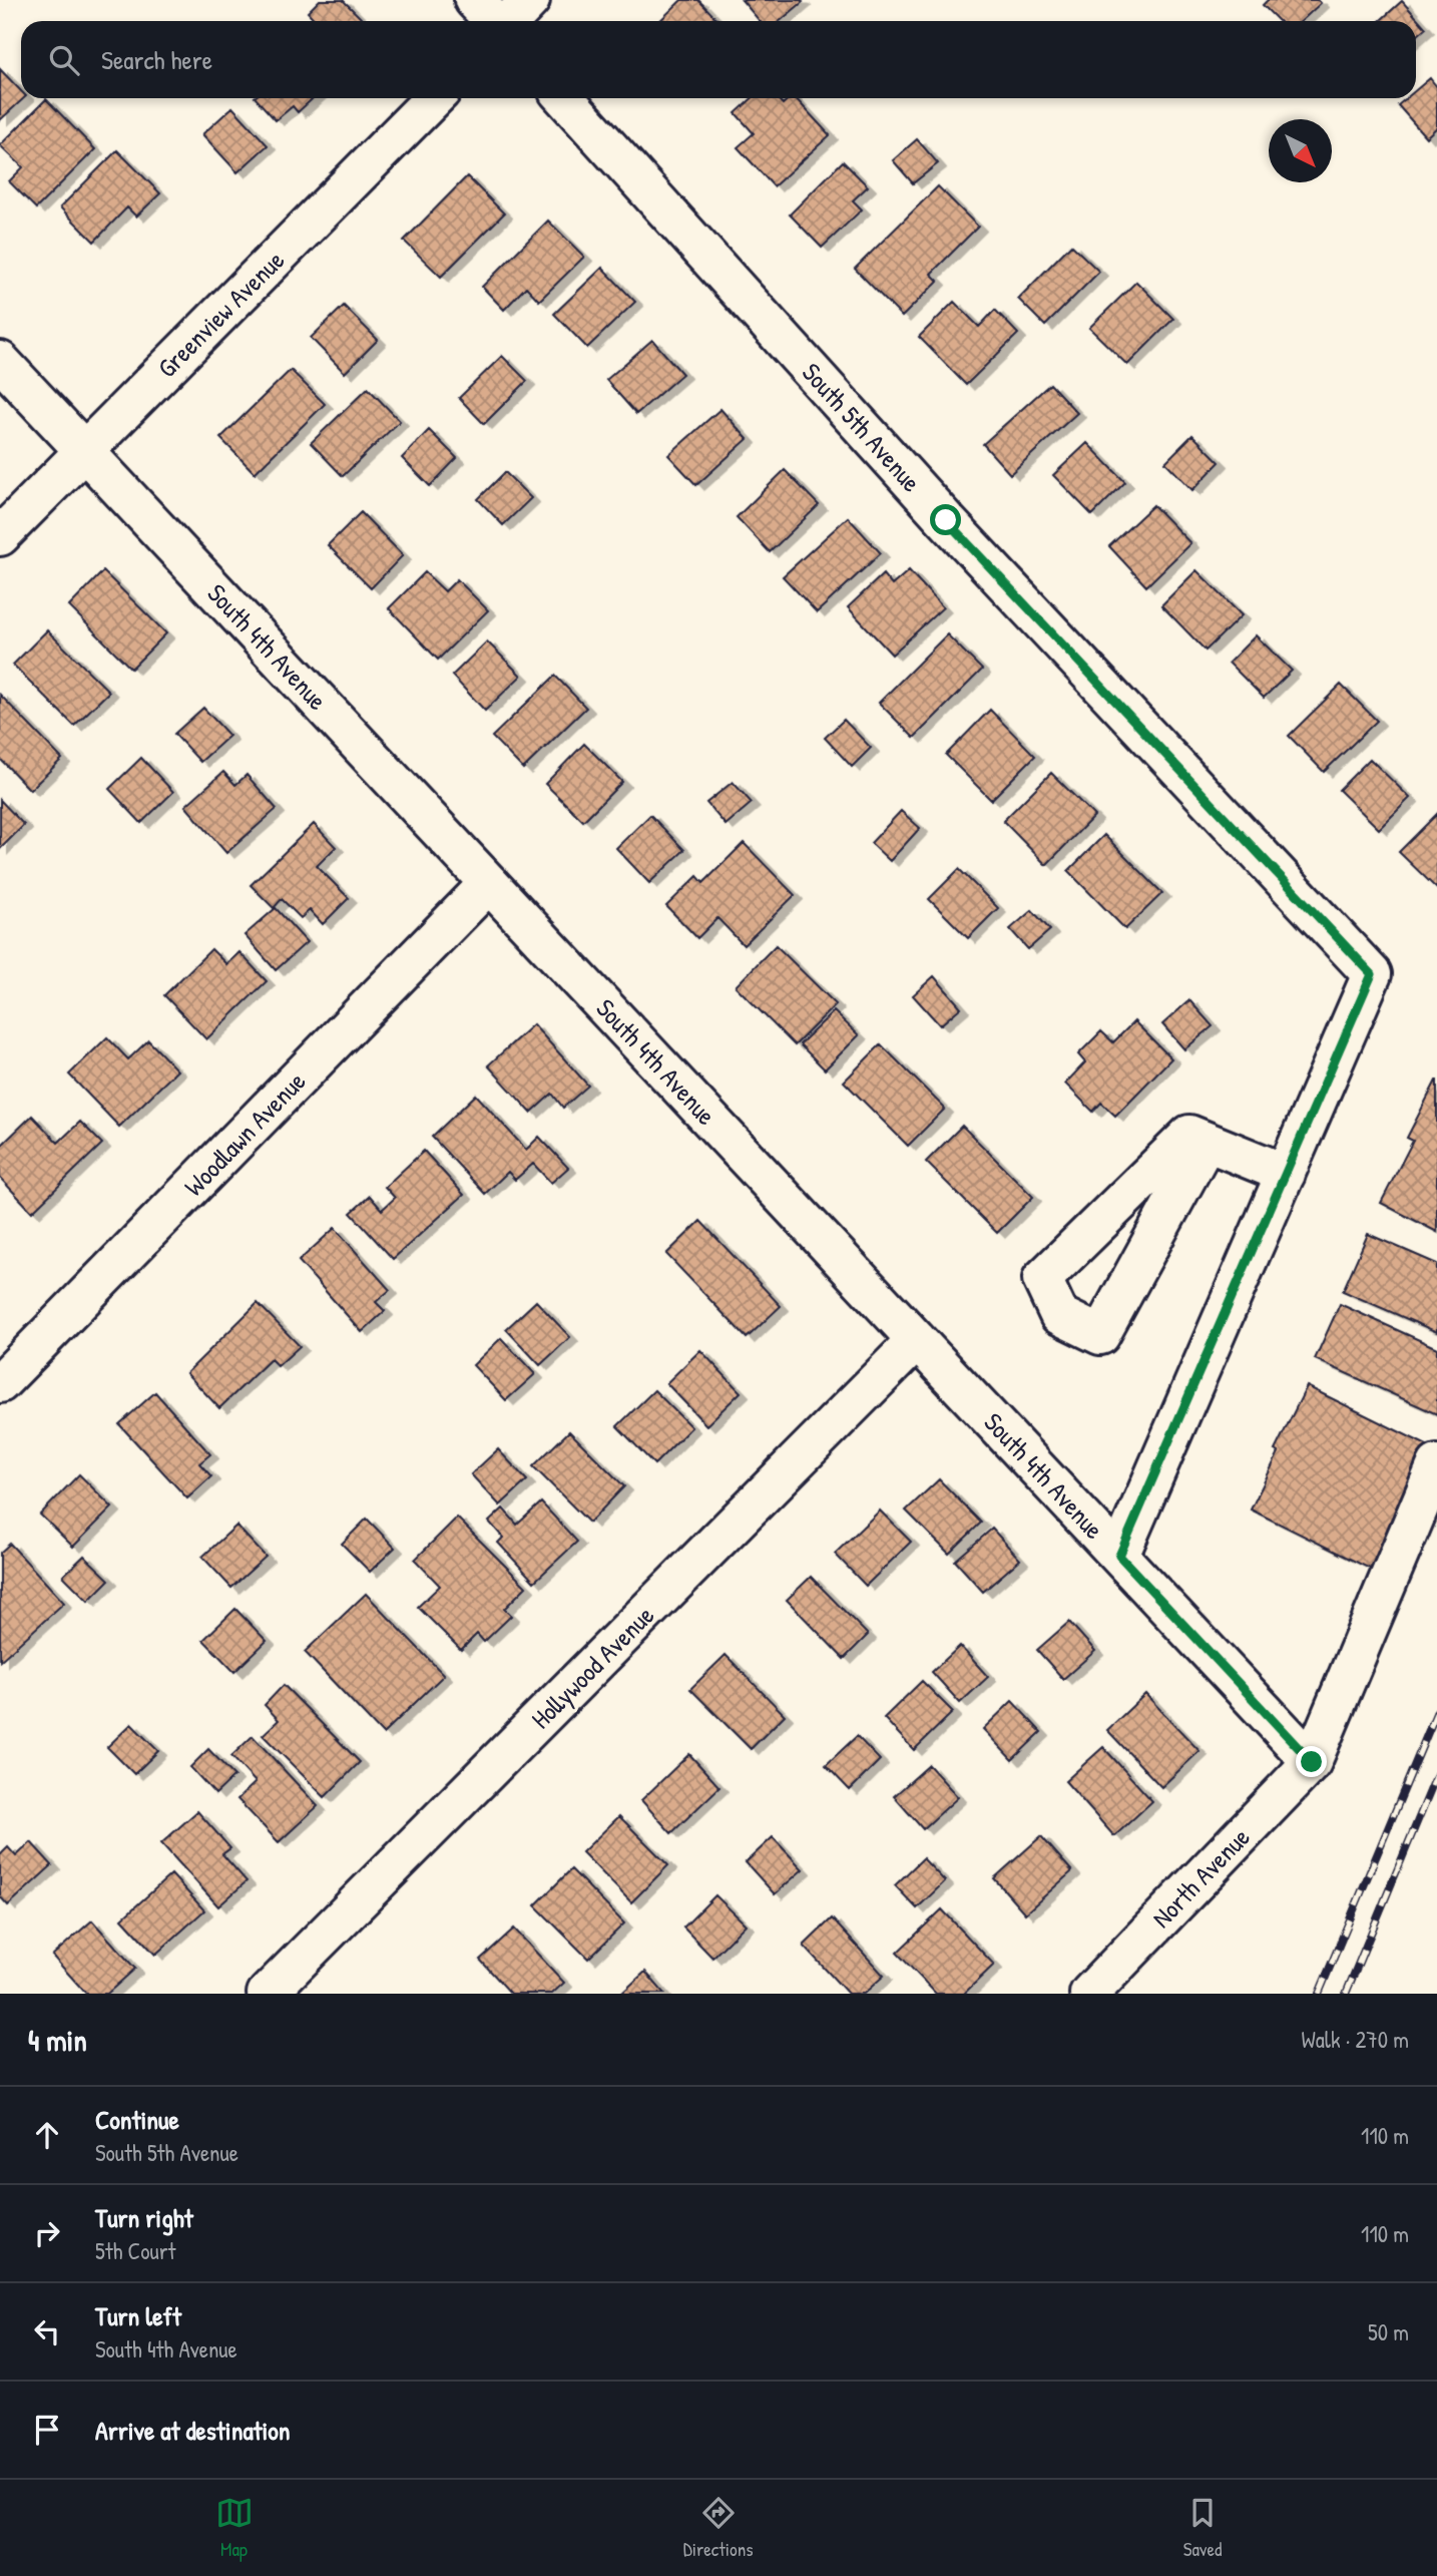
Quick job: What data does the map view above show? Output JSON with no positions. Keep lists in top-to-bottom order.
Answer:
{
  "streets": {
    "street": [
      "Greenview Avenue",
      "South 5th Avenue",
      "South 4th Avenue",
      "Woodlawn Avenue",
      "Hollywood Avenue",
      "North Avenue"
    ]
  },
  "crossings": [
    ["Greenview Avenue", "South 4th Avenue"],
    ["South 4th Avenue", "Woodlawn Avenue"],
    ["South 4th Avenue", "Hollywood Avenue"],
    ["South 4th Avenue", "North Avenue"]
  ],
  "north": "bottom right",
  "page": {
    "search": "Search here",
    "heading": ["4 min", "Walk · 270 m"],
    "list": [
      ["Continue", "South 5th Avenue", "110 m"],
      ["Turn right", "5th Court", "110 m"],
      ["Turn left", "South 4th Avenue", "50 m"],
      "Arrive at destination"
    ],
    "nav": ["Map", "Directions", "Saved"]
  }
}
